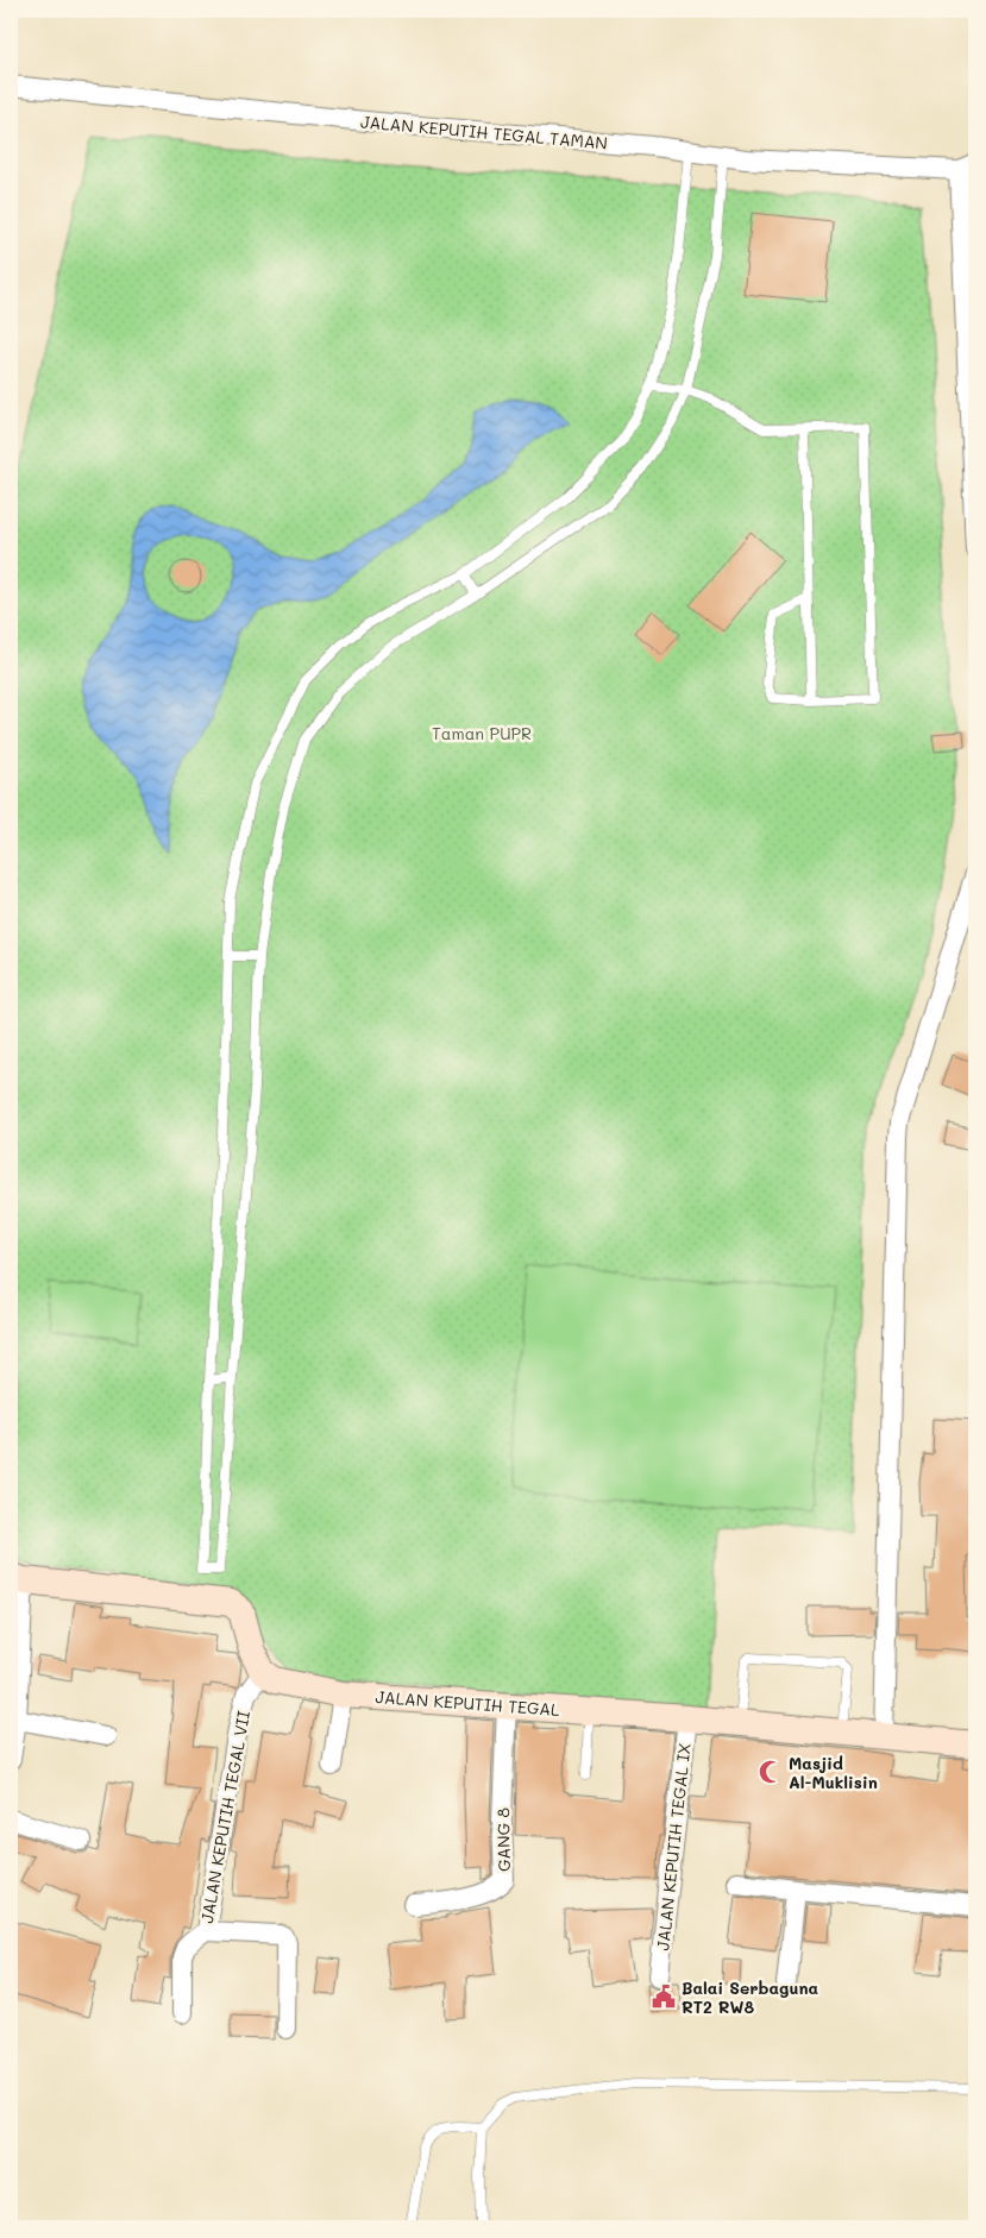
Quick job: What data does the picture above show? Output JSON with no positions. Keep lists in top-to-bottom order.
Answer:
{
  "streets": {
    "main road": ["JALAN KEPUTIH TEGAL"],
    "street": [
      "JALAN KEPUTIH TEGAL TAMAN",
      "JALAN KEPUTIH TEGAL VII",
      "GANG 8",
      "JALAN KEPUTIH TEGAL IX"
    ]
  },
  "crossings": [
    ["JALAN KEPUTIH TEGAL", "JALAN KEPUTIH TEGAL VII"],
    ["JALAN KEPUTIH TEGAL", "GANG 8"],
    ["JALAN KEPUTIH TEGAL", "JALAN KEPUTIH TEGAL IX"]
  ],
  "parks": ["Taman PUPR"],
  "places": {
    "mosque": ["Masjid Al-Muklisin"],
    "public building": ["Balai Serbaguna RT2 RW8"]
  }
}
